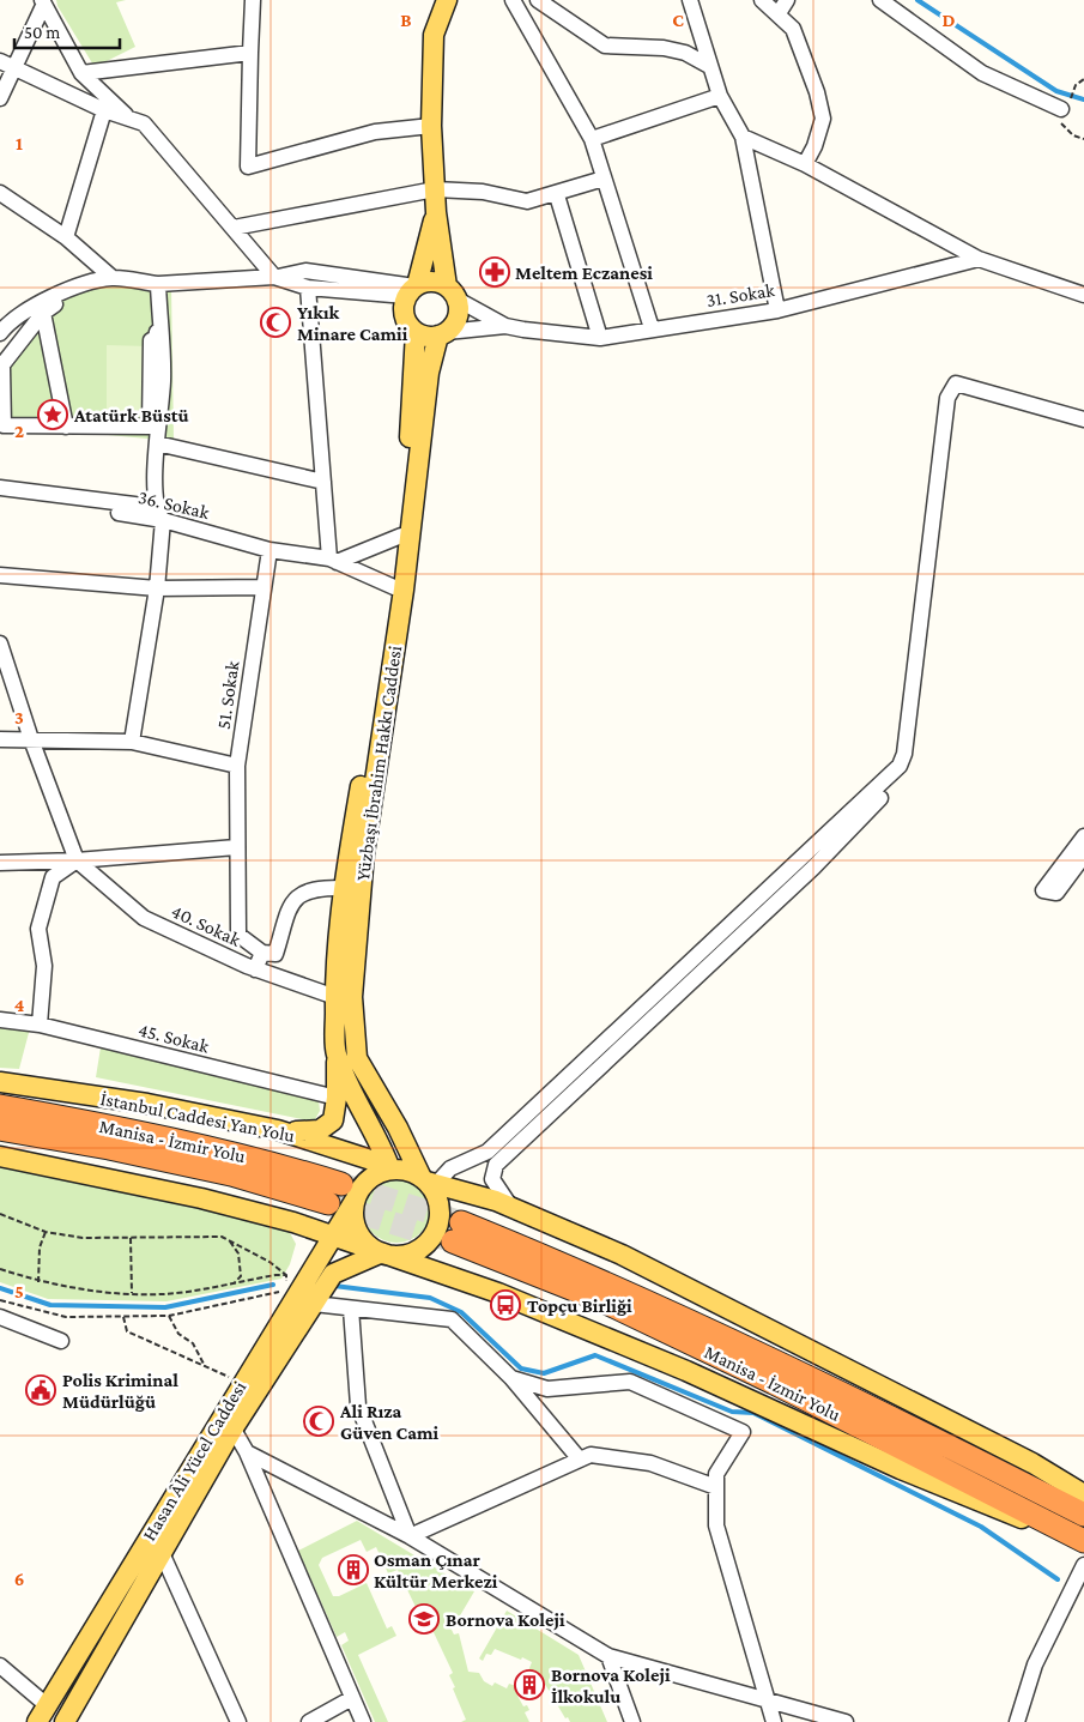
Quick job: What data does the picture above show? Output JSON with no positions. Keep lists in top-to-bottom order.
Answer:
{
  "streets": {
    "highway": ["Manisa - İzmir Yolu"],
    "main road": ["Yüzbaşı İbrahim Hakkı Caddesi", "İstanbul Caddesi Yan Yolu", "Hasan Âli Yücel Caddesi"],
    "street": [
      "31. Sokak",
      "36. Sokak",
      "51. Sokak",
      "40. Sokak",
      "45. Sokak"
    ]
  },
  "crossings": [
    ["31. Sokak", "Yüzbaşı İbrahim Hakkı Caddesi"],
    ["36. Sokak", "51. Sokak"],
    ["36. Sokak", "Yüzbaşı İbrahim Hakkı Caddesi"],
    ["Yüzbaşı İbrahim Hakkı Caddesi", "40. Sokak"],
    ["Yüzbaşı İbrahim Hakkı Caddesi", "İstanbul Caddesi Yan Yolu"],
    ["Yüzbaşı İbrahim Hakkı Caddesi", "Manisa - İzmir Yolu"],
    ["Yüzbaşı İbrahim Hakkı Caddesi", "Hasan Âli Yücel Caddesi"],
    ["İstanbul Caddesi Yan Yolu", "Manisa - İzmir Yolu"],
    ["İstanbul Caddesi Yan Yolu", "Hasan Âli Yücel Caddesi"],
    ["Manisa - İzmir Yolu", "Hasan Âli Yücel Caddesi"]
  ],
  "places": {
    "pharmacy": ["Meltem Eczanesi"],
    "mosque": ["Yıkık Minare Camii", "Ali Rıza Güven Cami"],
    "place": ["Atatürk Büstü"],
    "bus stop": ["Topçu Birliği"],
    "public building": ["Polis Kriminal Müdürlüğü"],
    "building": ["Osman Çınar Kültür Merkezi", "Bornova Koleji İlkokulu"],
    "school or university": ["Bornova Koleji"]
  },
  "scale_bar": "50 m",
  "grid": {
    "columns": ["B", "C", "D"],
    "rows": [
      "1",
      "2",
      "3",
      "4",
      "5",
      "6"
    ]
  }
}
